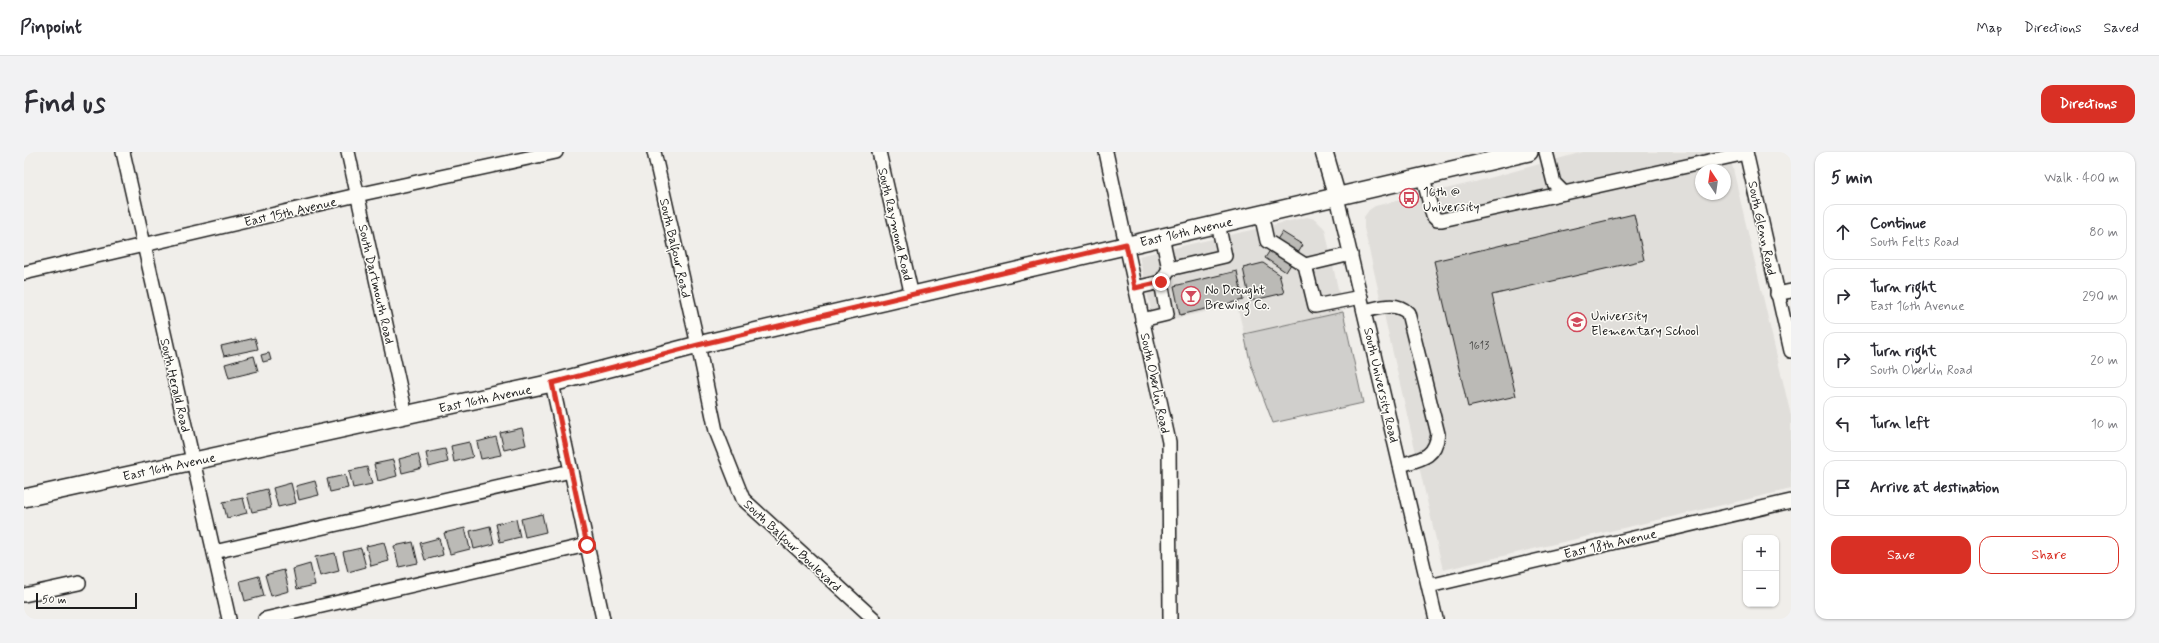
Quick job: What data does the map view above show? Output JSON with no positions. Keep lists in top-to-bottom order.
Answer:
{
  "streets": {
    "main road": ["East 16th Avenue", "South University Road"],
    "street": [
      "East 15th Avenue",
      "South Raymond Road",
      "South Glenn Road",
      "South Balfour Road",
      "South Dartmouth Road",
      "South Oberlin Road",
      "South Herald Road",
      "East 18th Avenue",
      "South Balfour Boulevard"
    ]
  },
  "crossings": [
    ["East 15th Avenue", "South Dartmouth Road"],
    ["East 15th Avenue", "South Herald Road"],
    ["South Raymond Road", "East 16th Avenue"],
    ["East 16th Avenue", "South Balfour Road"],
    ["East 16th Avenue", "South Dartmouth Road"],
    ["East 16th Avenue", "South Oberlin Road"],
    ["East 16th Avenue", "South Herald Road"],
    ["East 16th Avenue", "South University Road"],
    ["East 16th Avenue", "South Balfour Boulevard"],
    ["South Balfour Road", "South Balfour Boulevard"],
    ["South University Road", "East 18th Avenue"]
  ],
  "places": {
    "bus stop": ["16th @ University"],
    "bar": ["No Drought Brewing Co."],
    "school or university": ["University Elementary School"]
  },
  "house_numbers": ["1613"],
  "scale_bar": "50 m",
  "north": "top",
  "page": {
    "header": "Pinpoint",
    "nav": ["Map", "Directions", "Saved"],
    "buttons": [
      "Directions",
      ["Save", "Share"]
    ],
    "title": "Find us",
    "heading": ["5 min", "Walk · 400 m"],
    "list": [
      ["Continue", "South Felts Road", "80 m"],
      ["Turn right", "East 16th Avenue", "290 m"],
      ["Turn right", "South Oberlin Road", "20 m"],
      ["Turn left", "10 m"],
      "Arrive at destination"
    ],
    "map_buttons": ["+", "−"],
    "scale": "50 m"
  }
}
